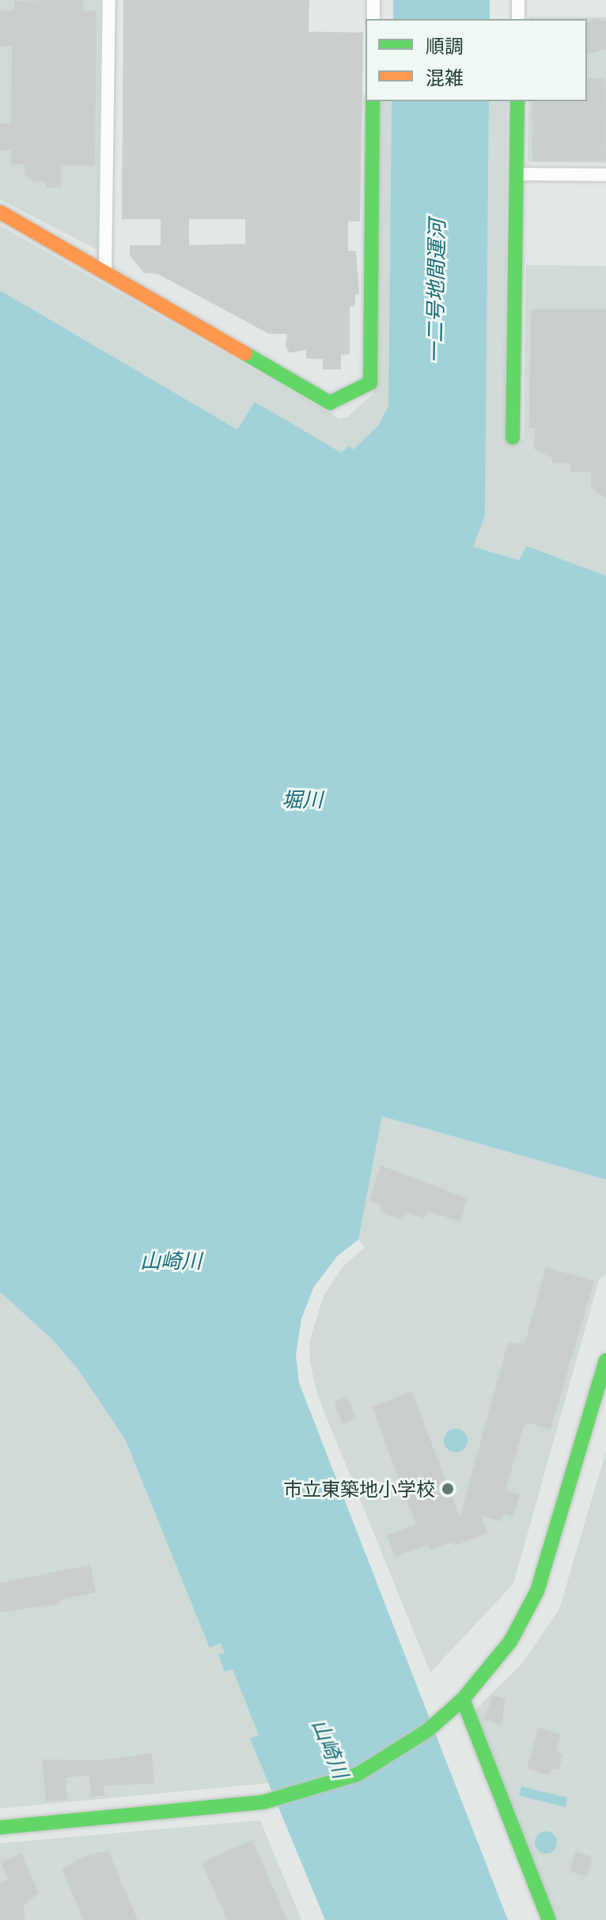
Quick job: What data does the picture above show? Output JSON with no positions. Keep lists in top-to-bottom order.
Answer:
{
  "water": ["一二号地間運河", "堀川", "山崎川"],
  "places": ["市立東築地小学校"],
  "legend": ["順調", "混雑"]
}
